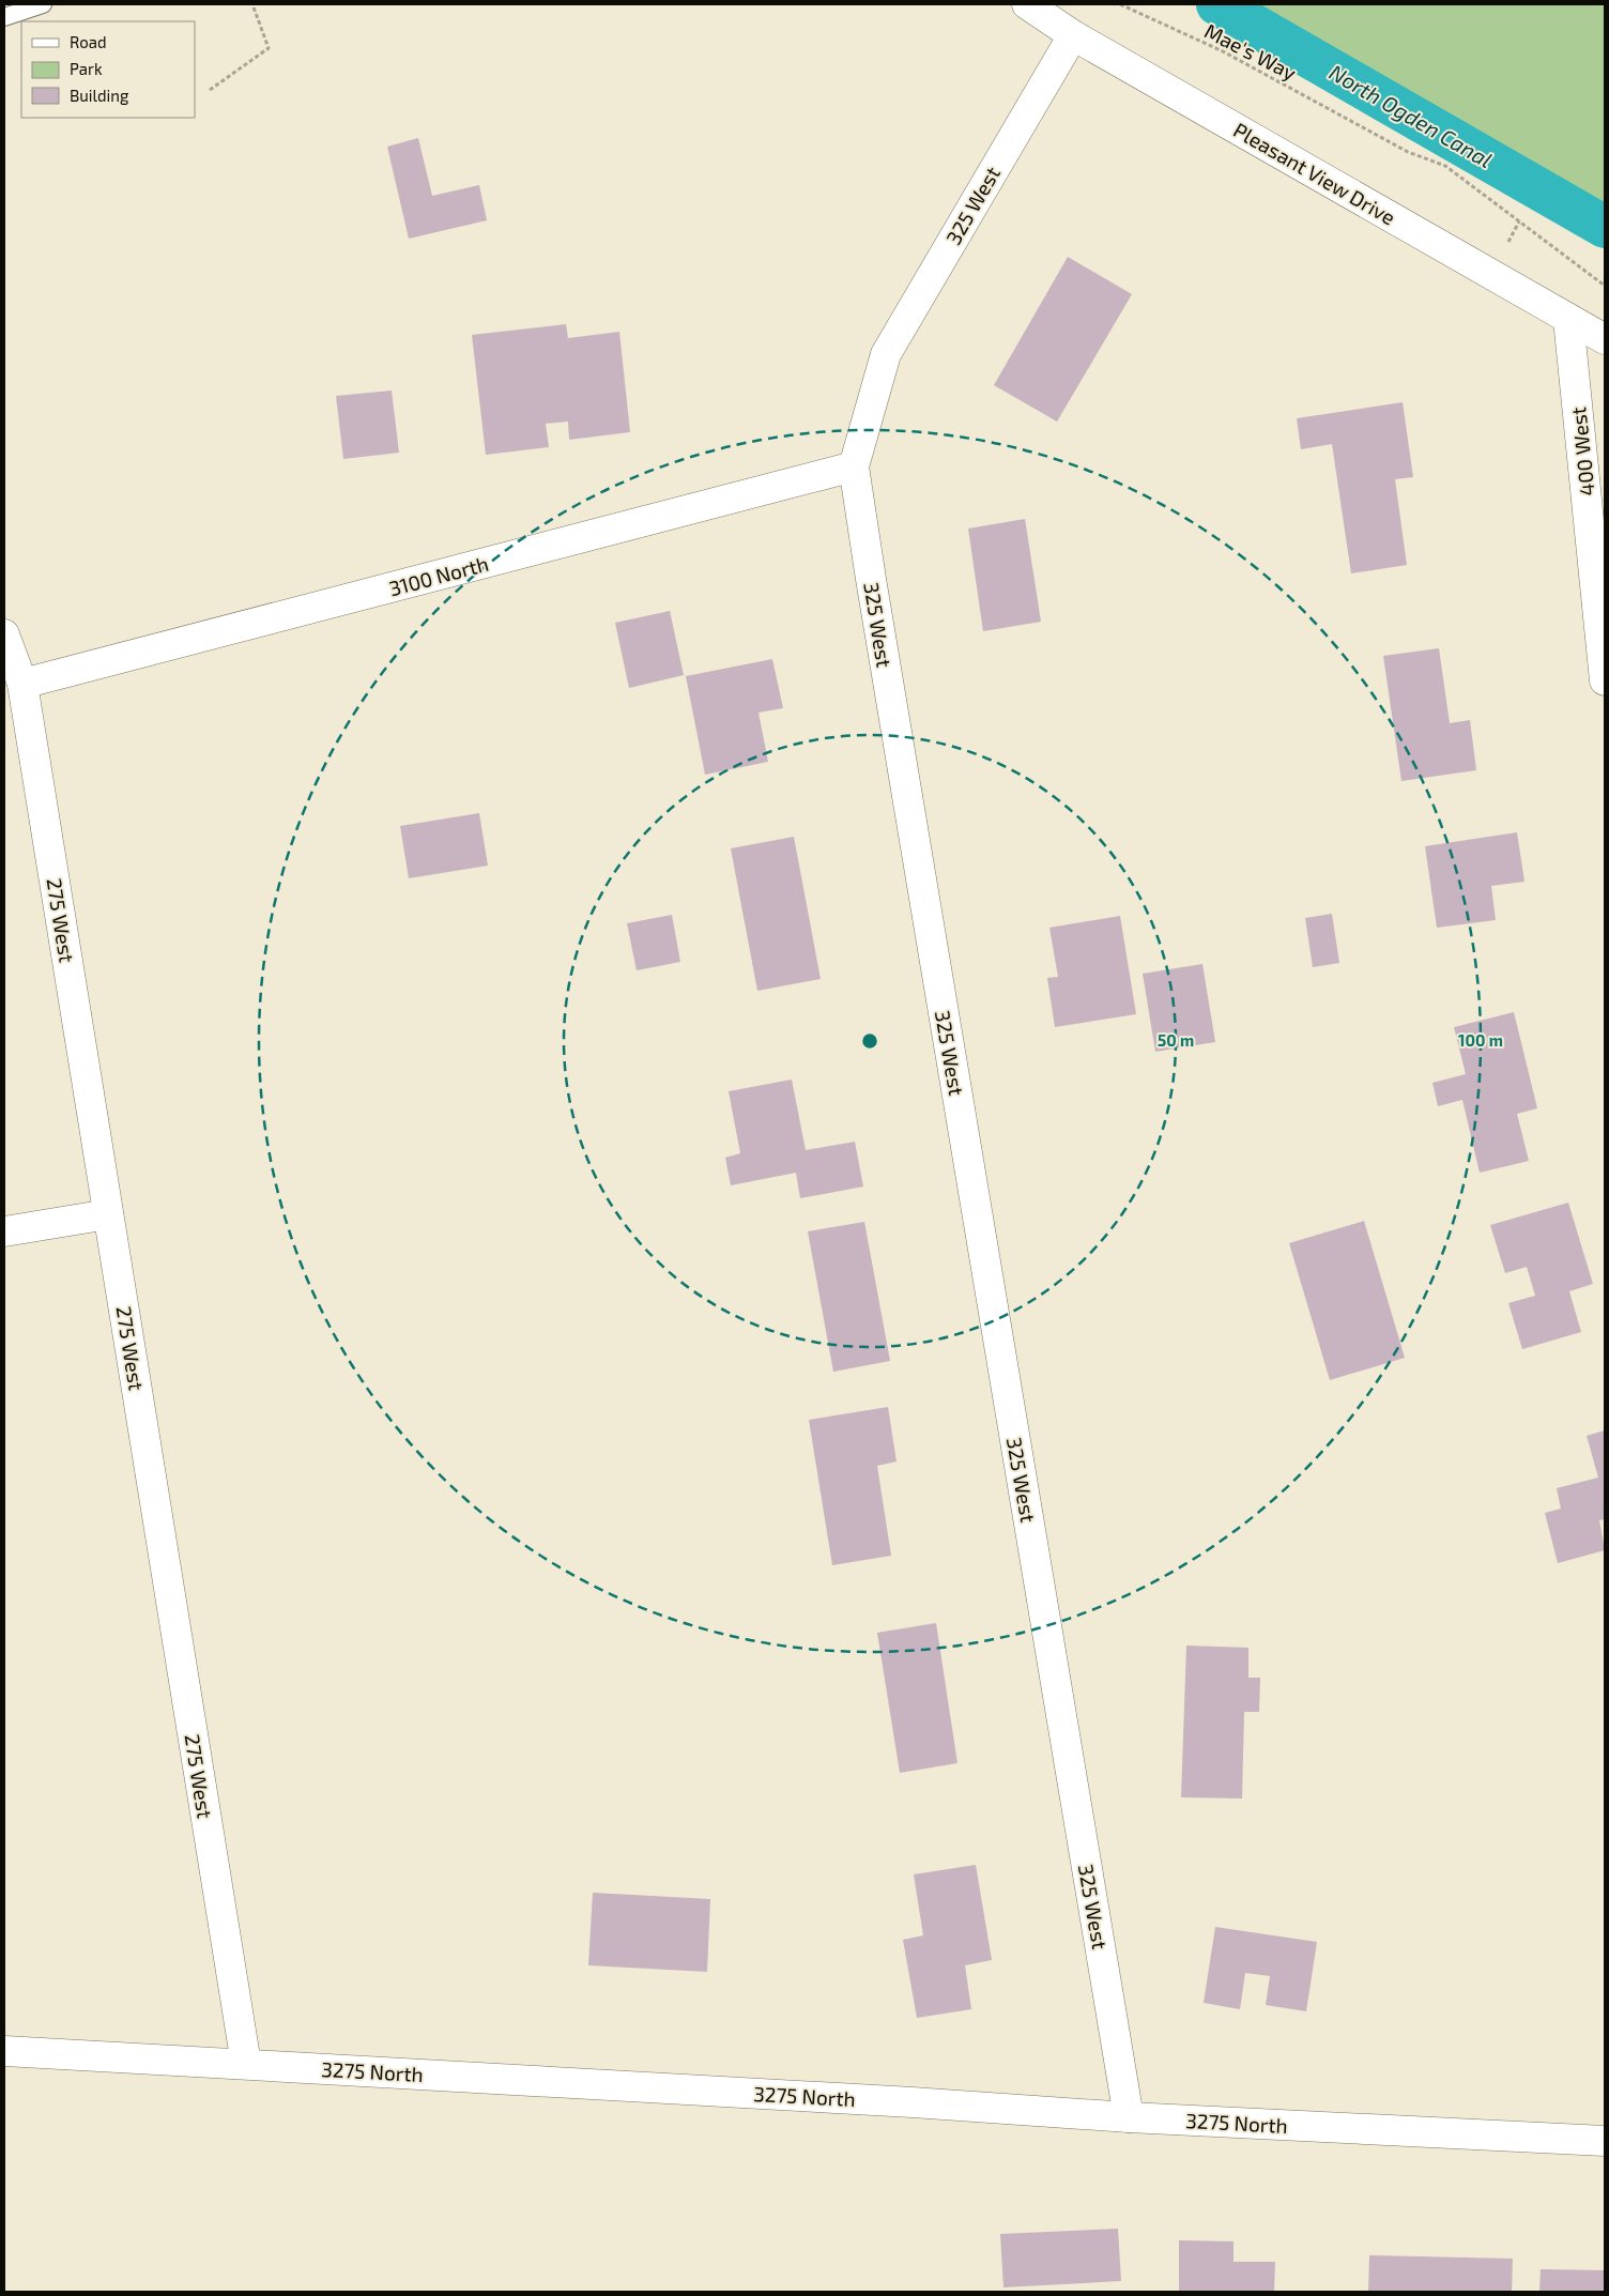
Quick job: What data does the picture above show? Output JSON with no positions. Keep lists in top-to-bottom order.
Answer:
{
  "streets": {
    "street": [
      "Pleasant View Drive",
      "325 West",
      "400 West",
      "3100 North",
      "275 West",
      "3275 North"
    ],
    "path": ["Mae's Way"]
  },
  "crossings": [
    ["Pleasant View Drive", "325 West"],
    ["Pleasant View Drive", "400 West"],
    ["325 West", "3100 North"],
    ["325 West", "3275 North"],
    ["3100 North", "275 West"],
    ["275 West", "3275 North"]
  ],
  "water": ["North Ogden Canal"],
  "legend": ["Road", "Park", "Building"],
  "rings": ["50 m", "100 m"]
}
